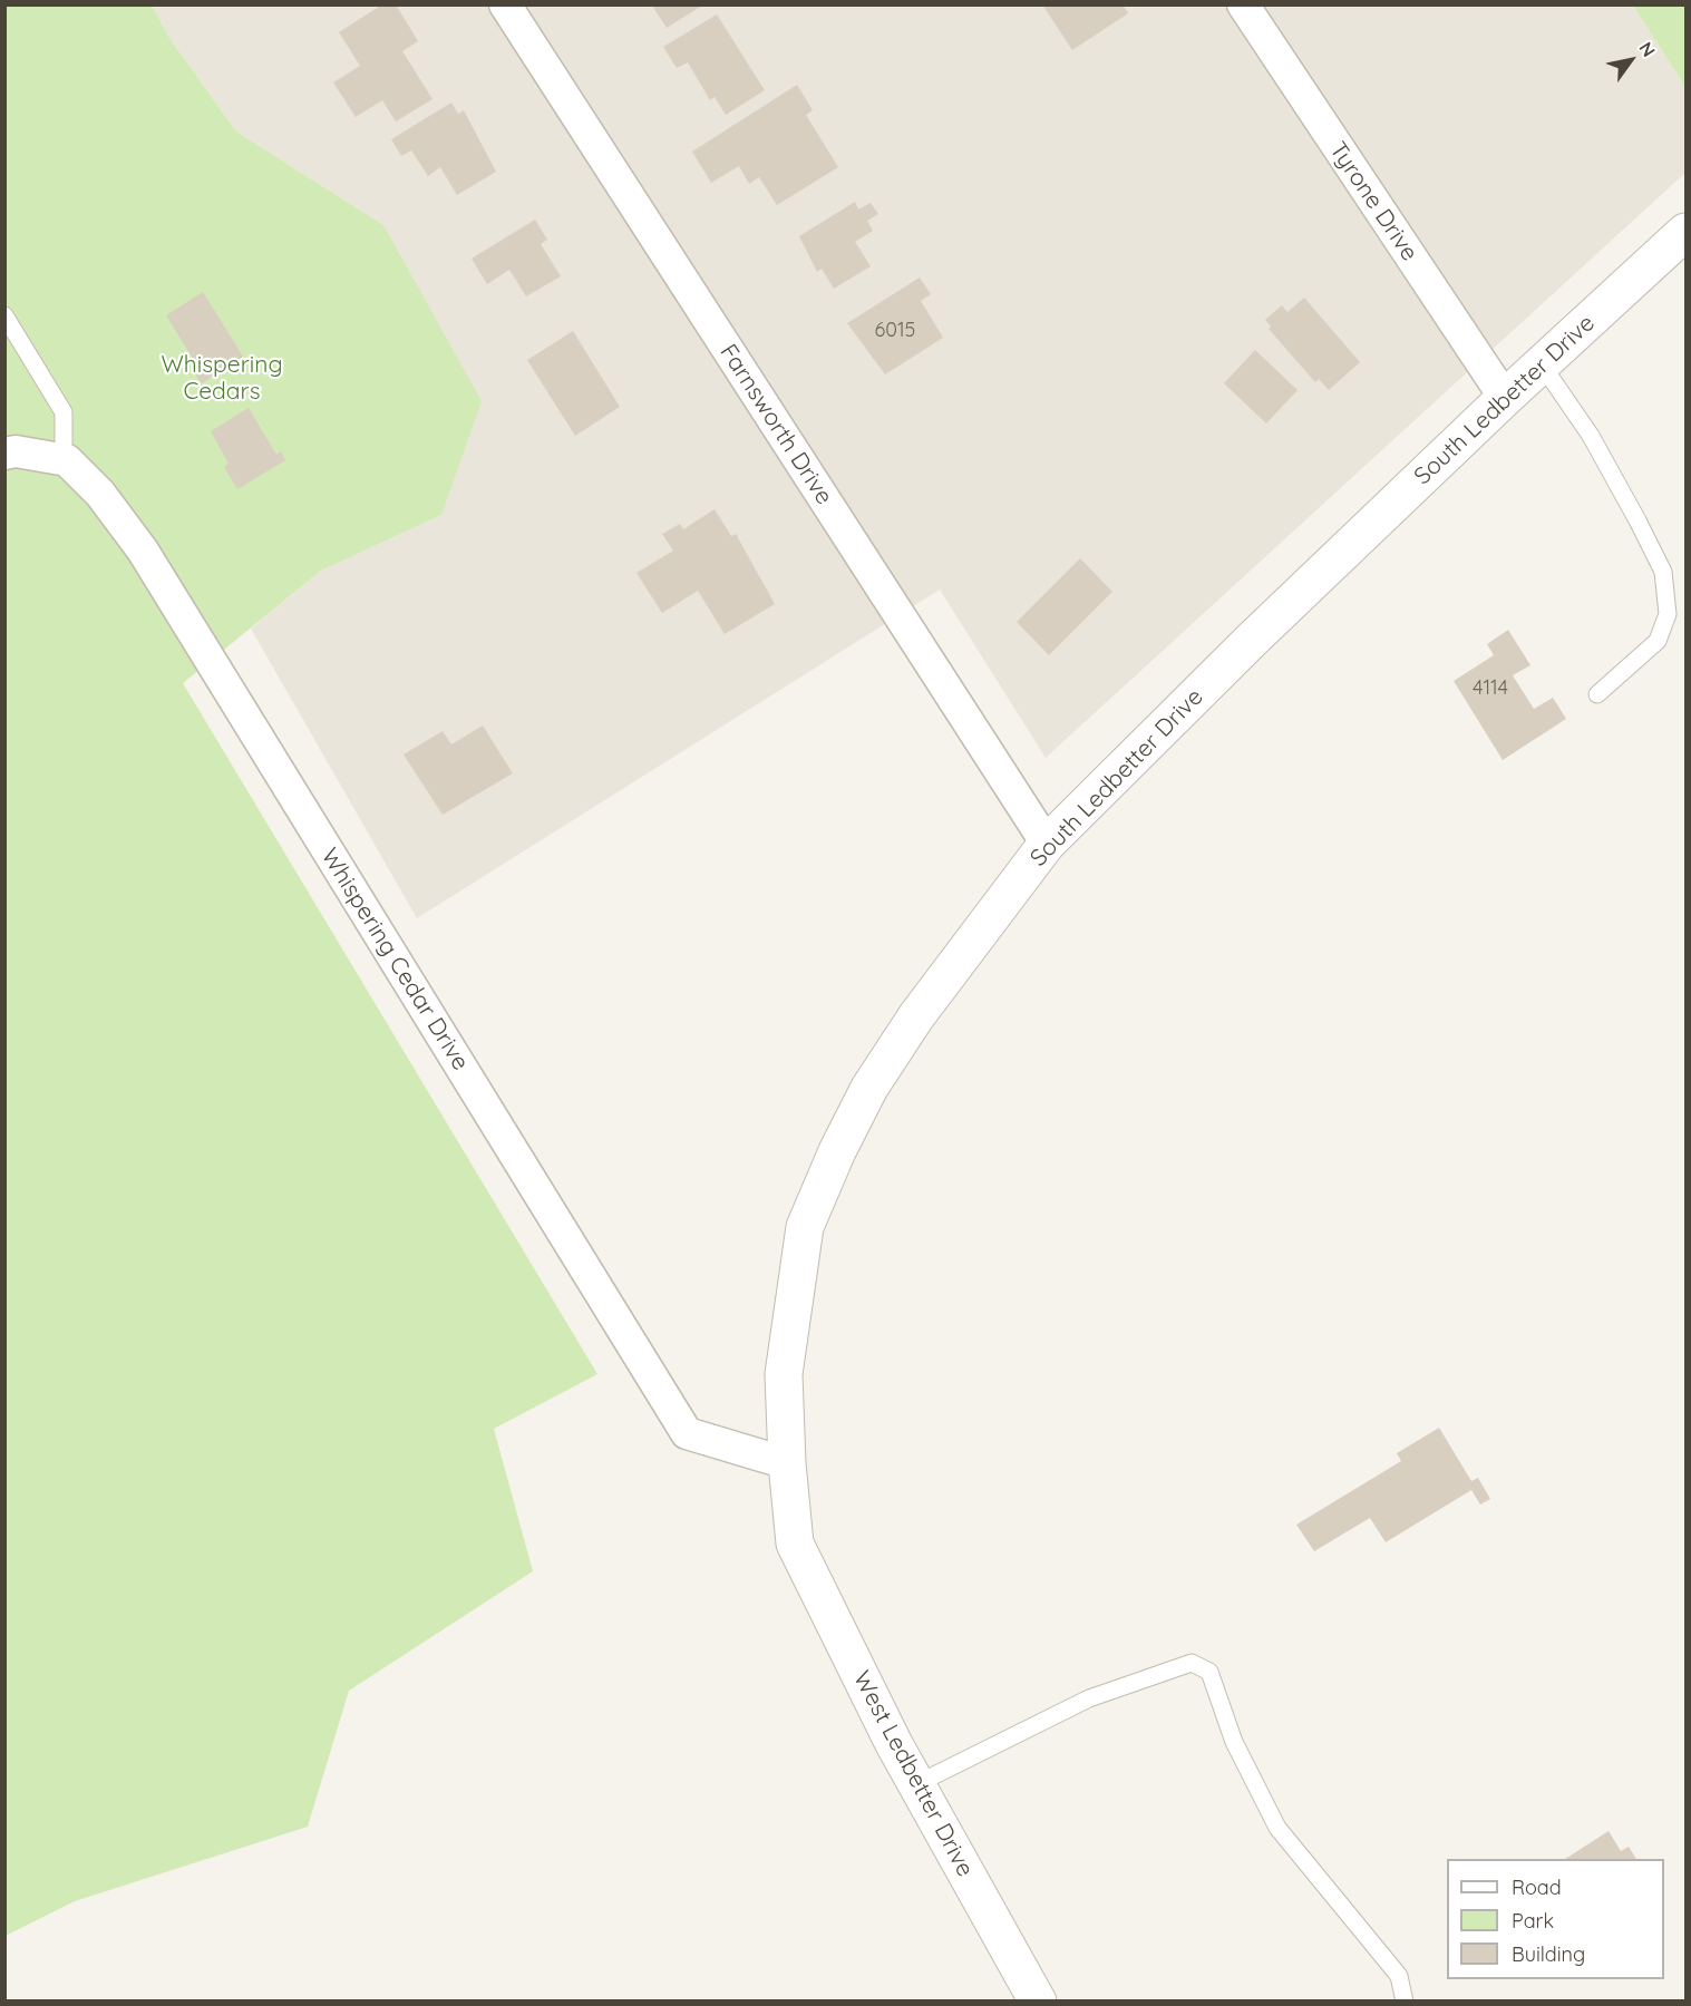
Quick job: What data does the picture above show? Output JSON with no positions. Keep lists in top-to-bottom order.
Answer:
{
  "streets": {
    "street": [
      "Tyrone Drive",
      "South Ledbetter Drive",
      "Farnsworth Drive",
      "Whispering Cedar Drive",
      "West Ledbetter Drive"
    ]
  },
  "crossings": [
    ["Tyrone Drive", "South Ledbetter Drive"],
    ["South Ledbetter Drive", "Farnsworth Drive"],
    ["South Ledbetter Drive", "Whispering Cedar Drive"],
    ["South Ledbetter Drive", "West Ledbetter Drive"]
  ],
  "parks": ["Whispering Cedars"],
  "house_numbers": ["6015", "4114"],
  "legend": ["Road", "Park", "Building"],
  "north": "top right"
}
